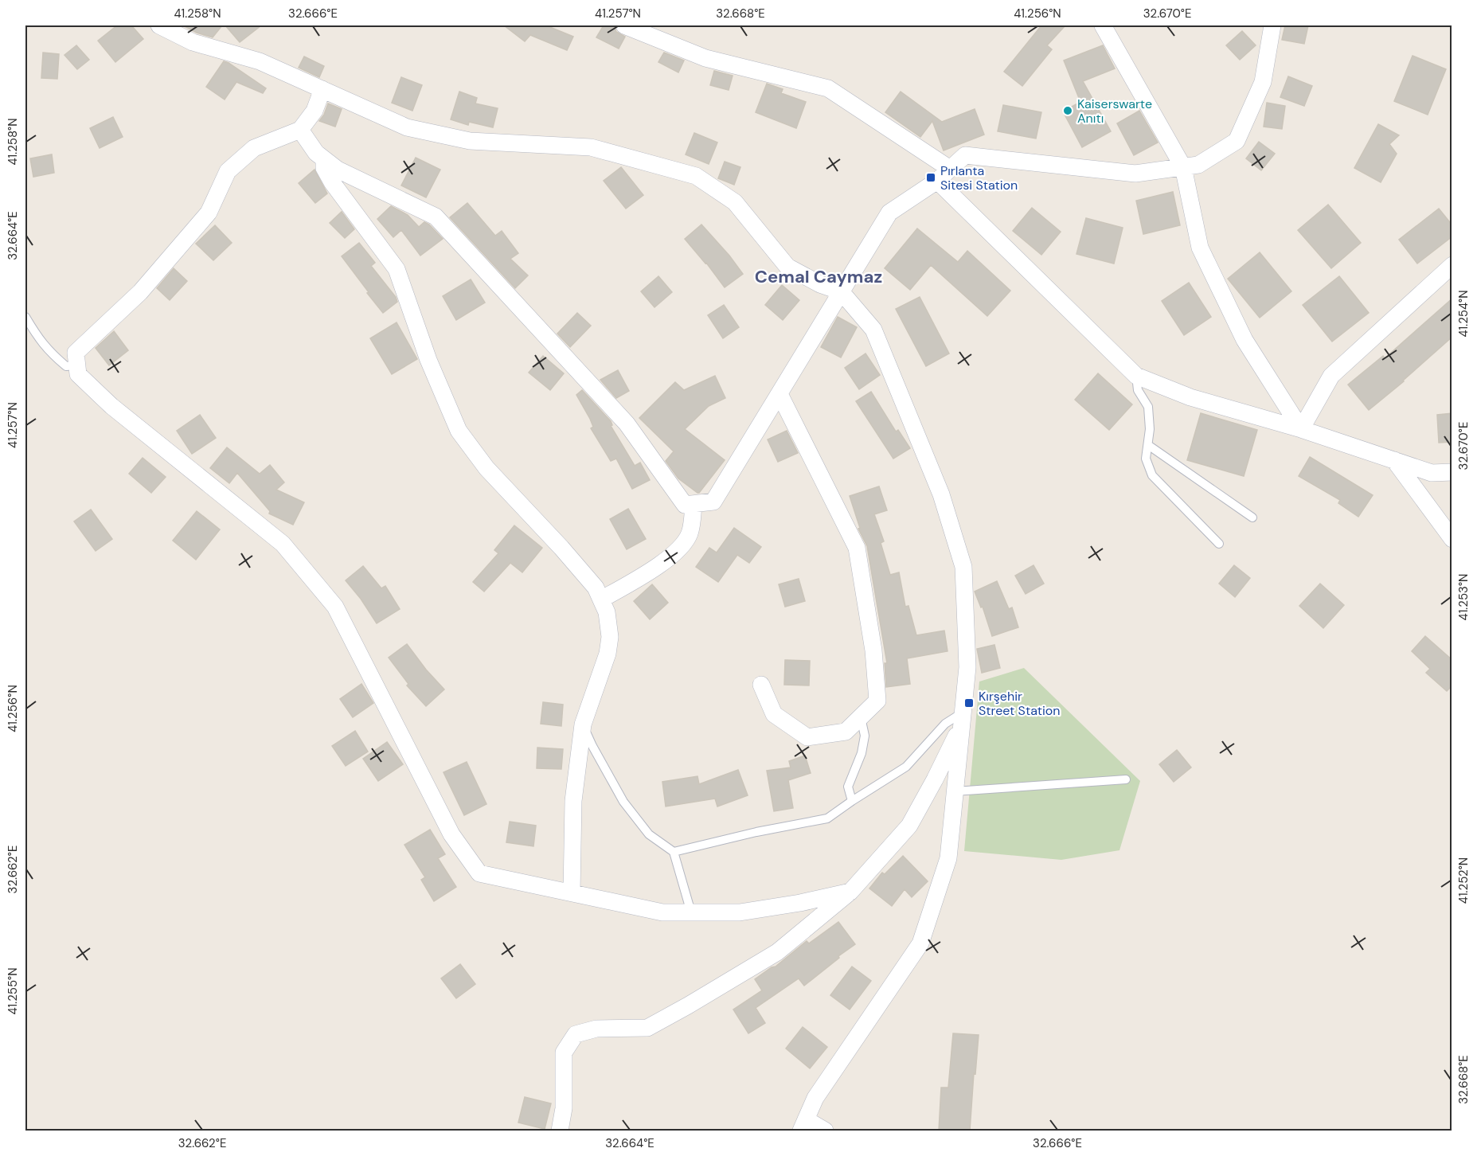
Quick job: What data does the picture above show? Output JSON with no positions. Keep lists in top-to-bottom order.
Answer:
{
  "districts": ["Cemal Caymaz"],
  "places": {
    "other": ["Kaiserswarte Anıtı"],
    "transit": ["Pırlanta Sitesi Station", "Kırşehir Street Station"]
  },
  "coordinates": [
    "41.258°N",
    "32.666°E",
    "41.257°N",
    "32.668°E",
    "41.256°N",
    "32.670°E",
    "32.664°E",
    "41.254°N",
    "41.253°N",
    "32.662°E",
    "41.252°N",
    "41.255°N"
  ]
}
